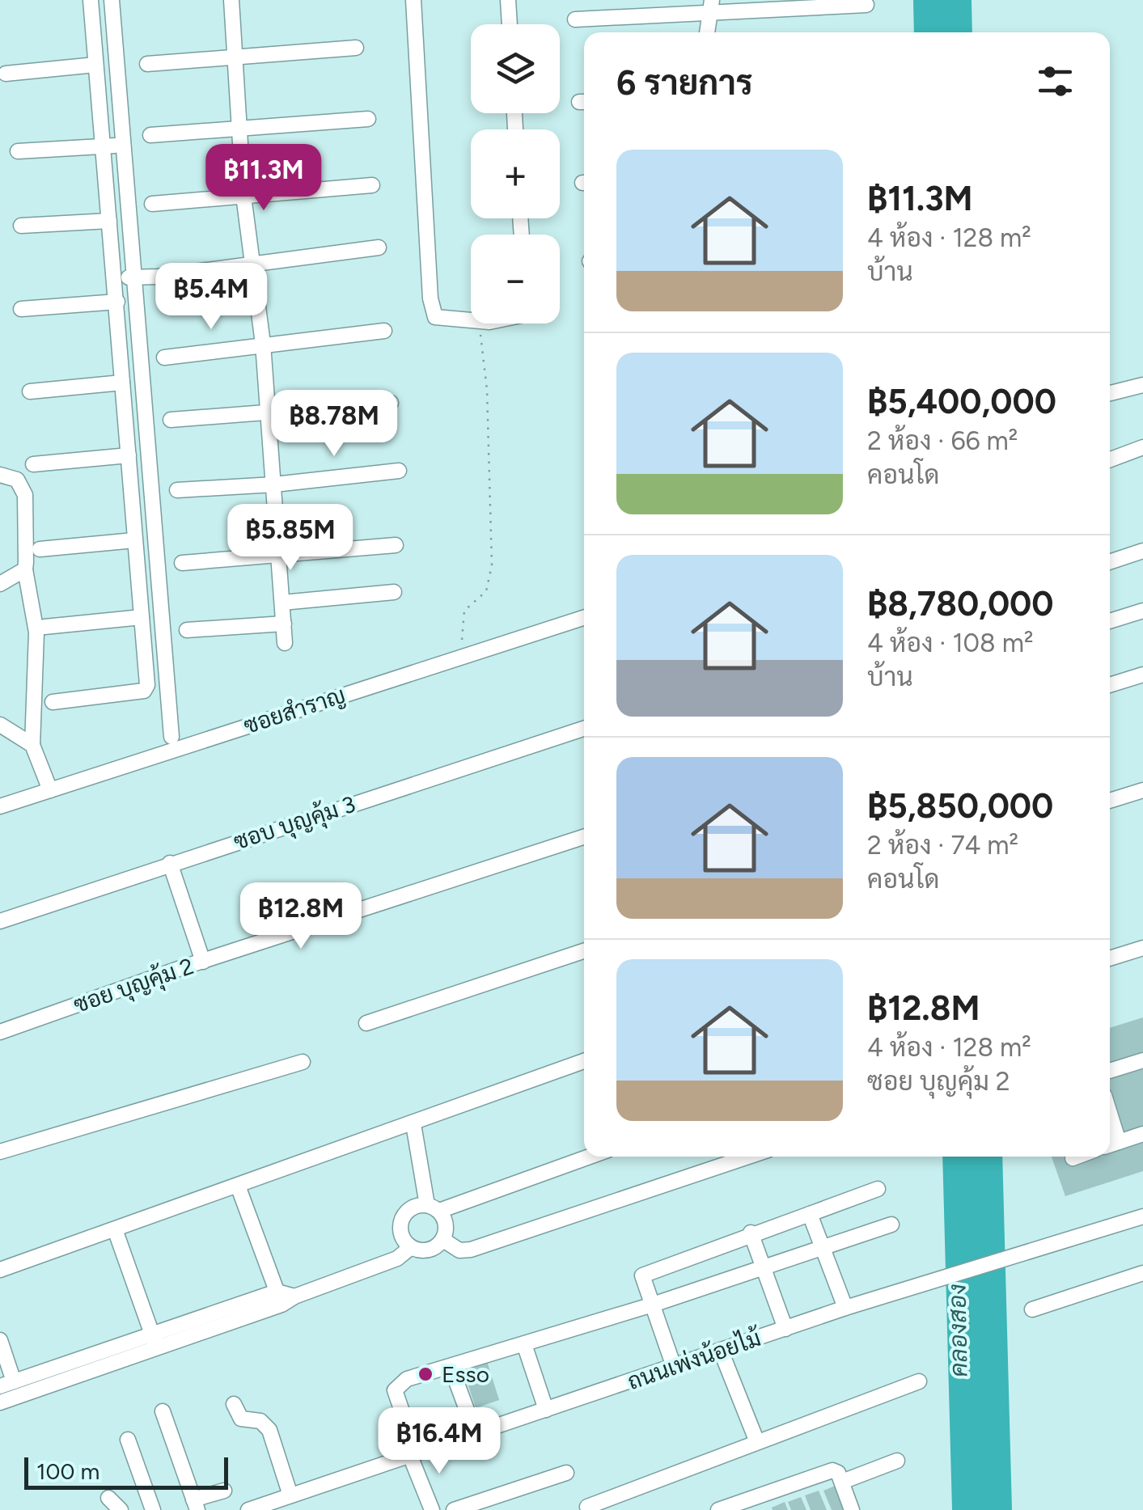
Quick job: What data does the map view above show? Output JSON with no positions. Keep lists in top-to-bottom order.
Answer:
{
  "streets": {
    "street": [
      "ซอยสำราญ",
      "ซอบ บุญคุ้ม 3",
      "ซอย บุญคุ้ม 2",
      "ถนนเพ่งน้อยไม้"
    ]
  },
  "water": ["คลองสอง"],
  "places": ["Esso"],
  "scale_bar": "100 m",
  "page": {
    "map_buttons": ["+", "−"],
    "heading": "6 รายการ",
    "list": [
      {
        "name": "฿11.3M",
        "note": "4 ห้อง · 128 m² · บ้าน"
      },
      {
        "name": "฿5,400,000",
        "note": "2 ห้อง · 66 m² · คอนโด"
      },
      {
        "name": "฿8,780,000",
        "note": "4 ห้อง · 108 m² · บ้าน"
      },
      {
        "name": "฿5,850,000",
        "note": "2 ห้อง · 74 m² · คอนโด"
      },
      {
        "name": "฿12.8M",
        "note": "4 ห้อง · 128 m² · ซอย บุญคุ้ม 2"
      }
    ],
    "price": [
      "฿11.3M",
      "฿5.4M",
      "฿8.78M",
      "฿5.85M",
      "฿12.8M",
      "฿16.4M"
    ],
    "scale": "100 m"
  }
}
